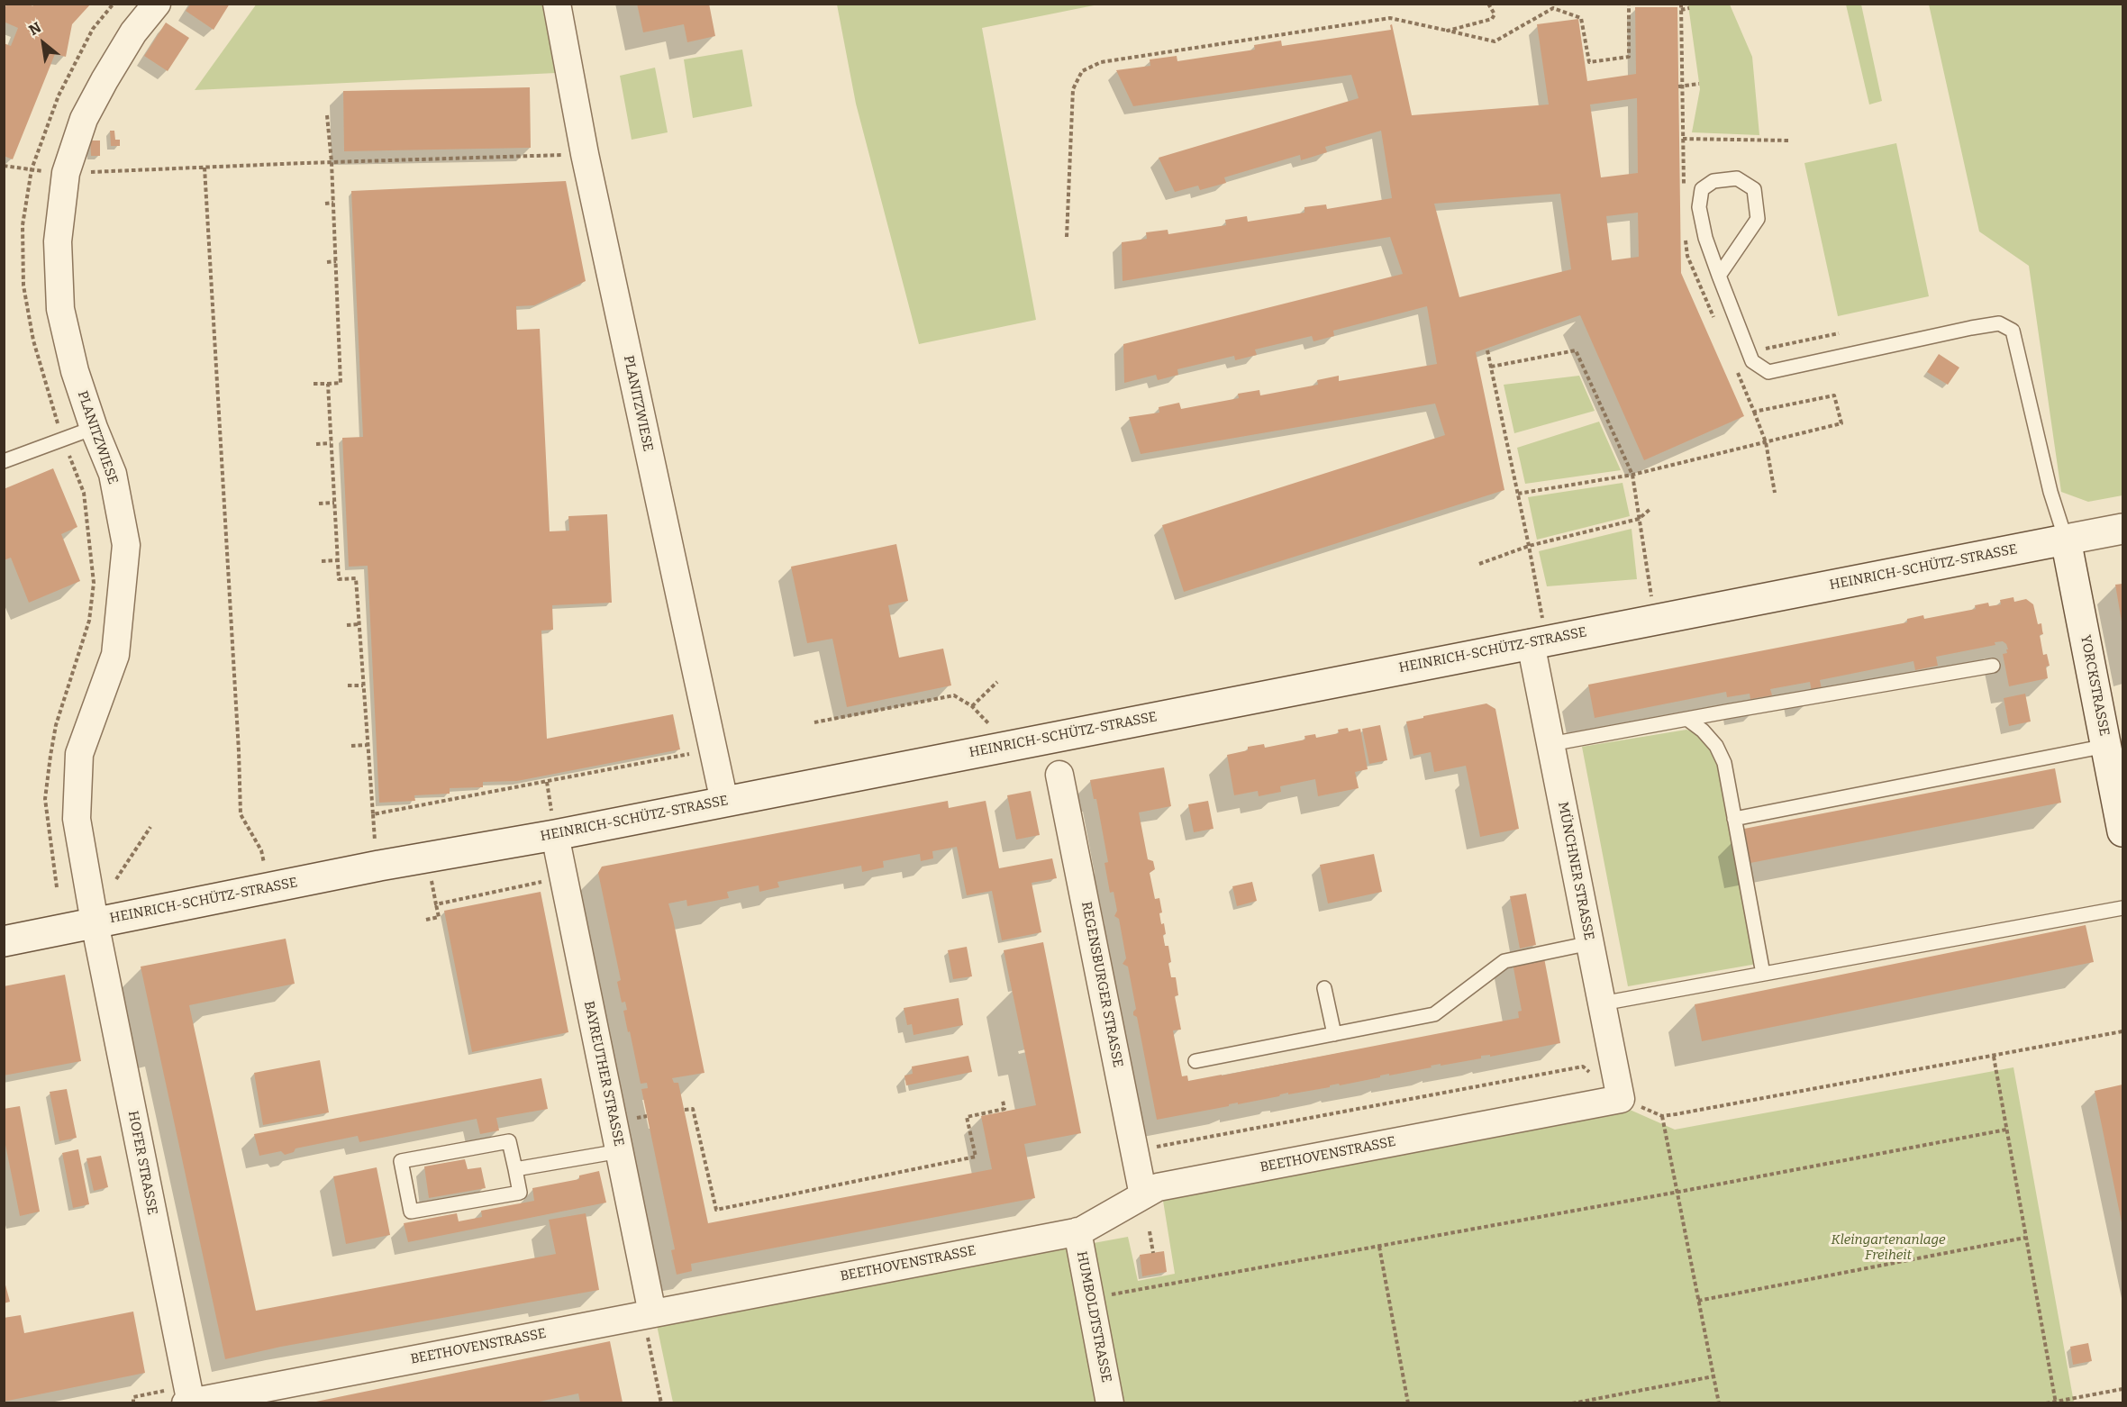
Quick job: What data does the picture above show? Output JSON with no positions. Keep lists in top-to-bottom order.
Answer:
{
  "streets": {
    "main road": ["HEINRICH-SCHÜTZ-STRASSE", "YORCKSTRASSE"],
    "street": [
      "PLANITZWIESE",
      "MÜNCHNER STRASSE",
      "REGENSBURGER STRASSE",
      "BAYREUTHER STRASSE",
      "BEETHOVENSTRASSE",
      "HOFER STRASSE",
      "HUMBOLDTSTRASSE"
    ]
  },
  "crossings": [
    ["PLANITZWIESE", "HEINRICH-SCHÜTZ-STRASSE"],
    ["PLANITZWIESE", "HOFER STRASSE"],
    ["HEINRICH-SCHÜTZ-STRASSE", "YORCKSTRASSE"],
    ["HEINRICH-SCHÜTZ-STRASSE", "MÜNCHNER STRASSE"],
    ["HEINRICH-SCHÜTZ-STRASSE", "BAYREUTHER STRASSE"],
    ["HEINRICH-SCHÜTZ-STRASSE", "HOFER STRASSE"],
    ["MÜNCHNER STRASSE", "BEETHOVENSTRASSE"],
    ["REGENSBURGER STRASSE", "BEETHOVENSTRASSE"],
    ["BAYREUTHER STRASSE", "BEETHOVENSTRASSE"],
    ["BEETHOVENSTRASSE", "HOFER STRASSE"],
    ["BEETHOVENSTRASSE", "HUMBOLDTSTRASSE"]
  ],
  "parks": ["Kleingartenanlage Freiheit"],
  "north": "top left"
}
